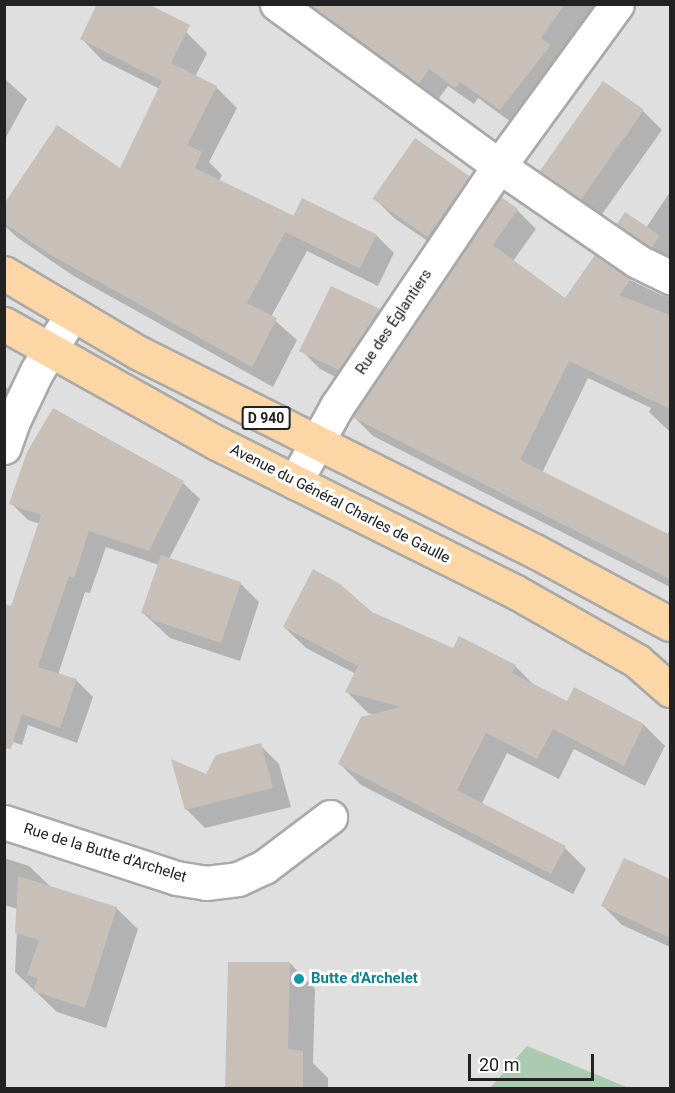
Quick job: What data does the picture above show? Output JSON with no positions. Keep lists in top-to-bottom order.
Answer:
{
  "streets": {
    "main road": ["D 940", "Avenue du Général Charles de Gaulle"],
    "street": ["Rue des Églantiers", "Rue de la Butte d'Archelet"]
  },
  "crossings": [
    ["Rue des Églantiers", "D 940"],
    ["Rue des Églantiers", "Avenue du Général Charles de Gaulle"]
  ],
  "places": ["Butte d'Archelet"],
  "scale_bar": "20 m"
}
